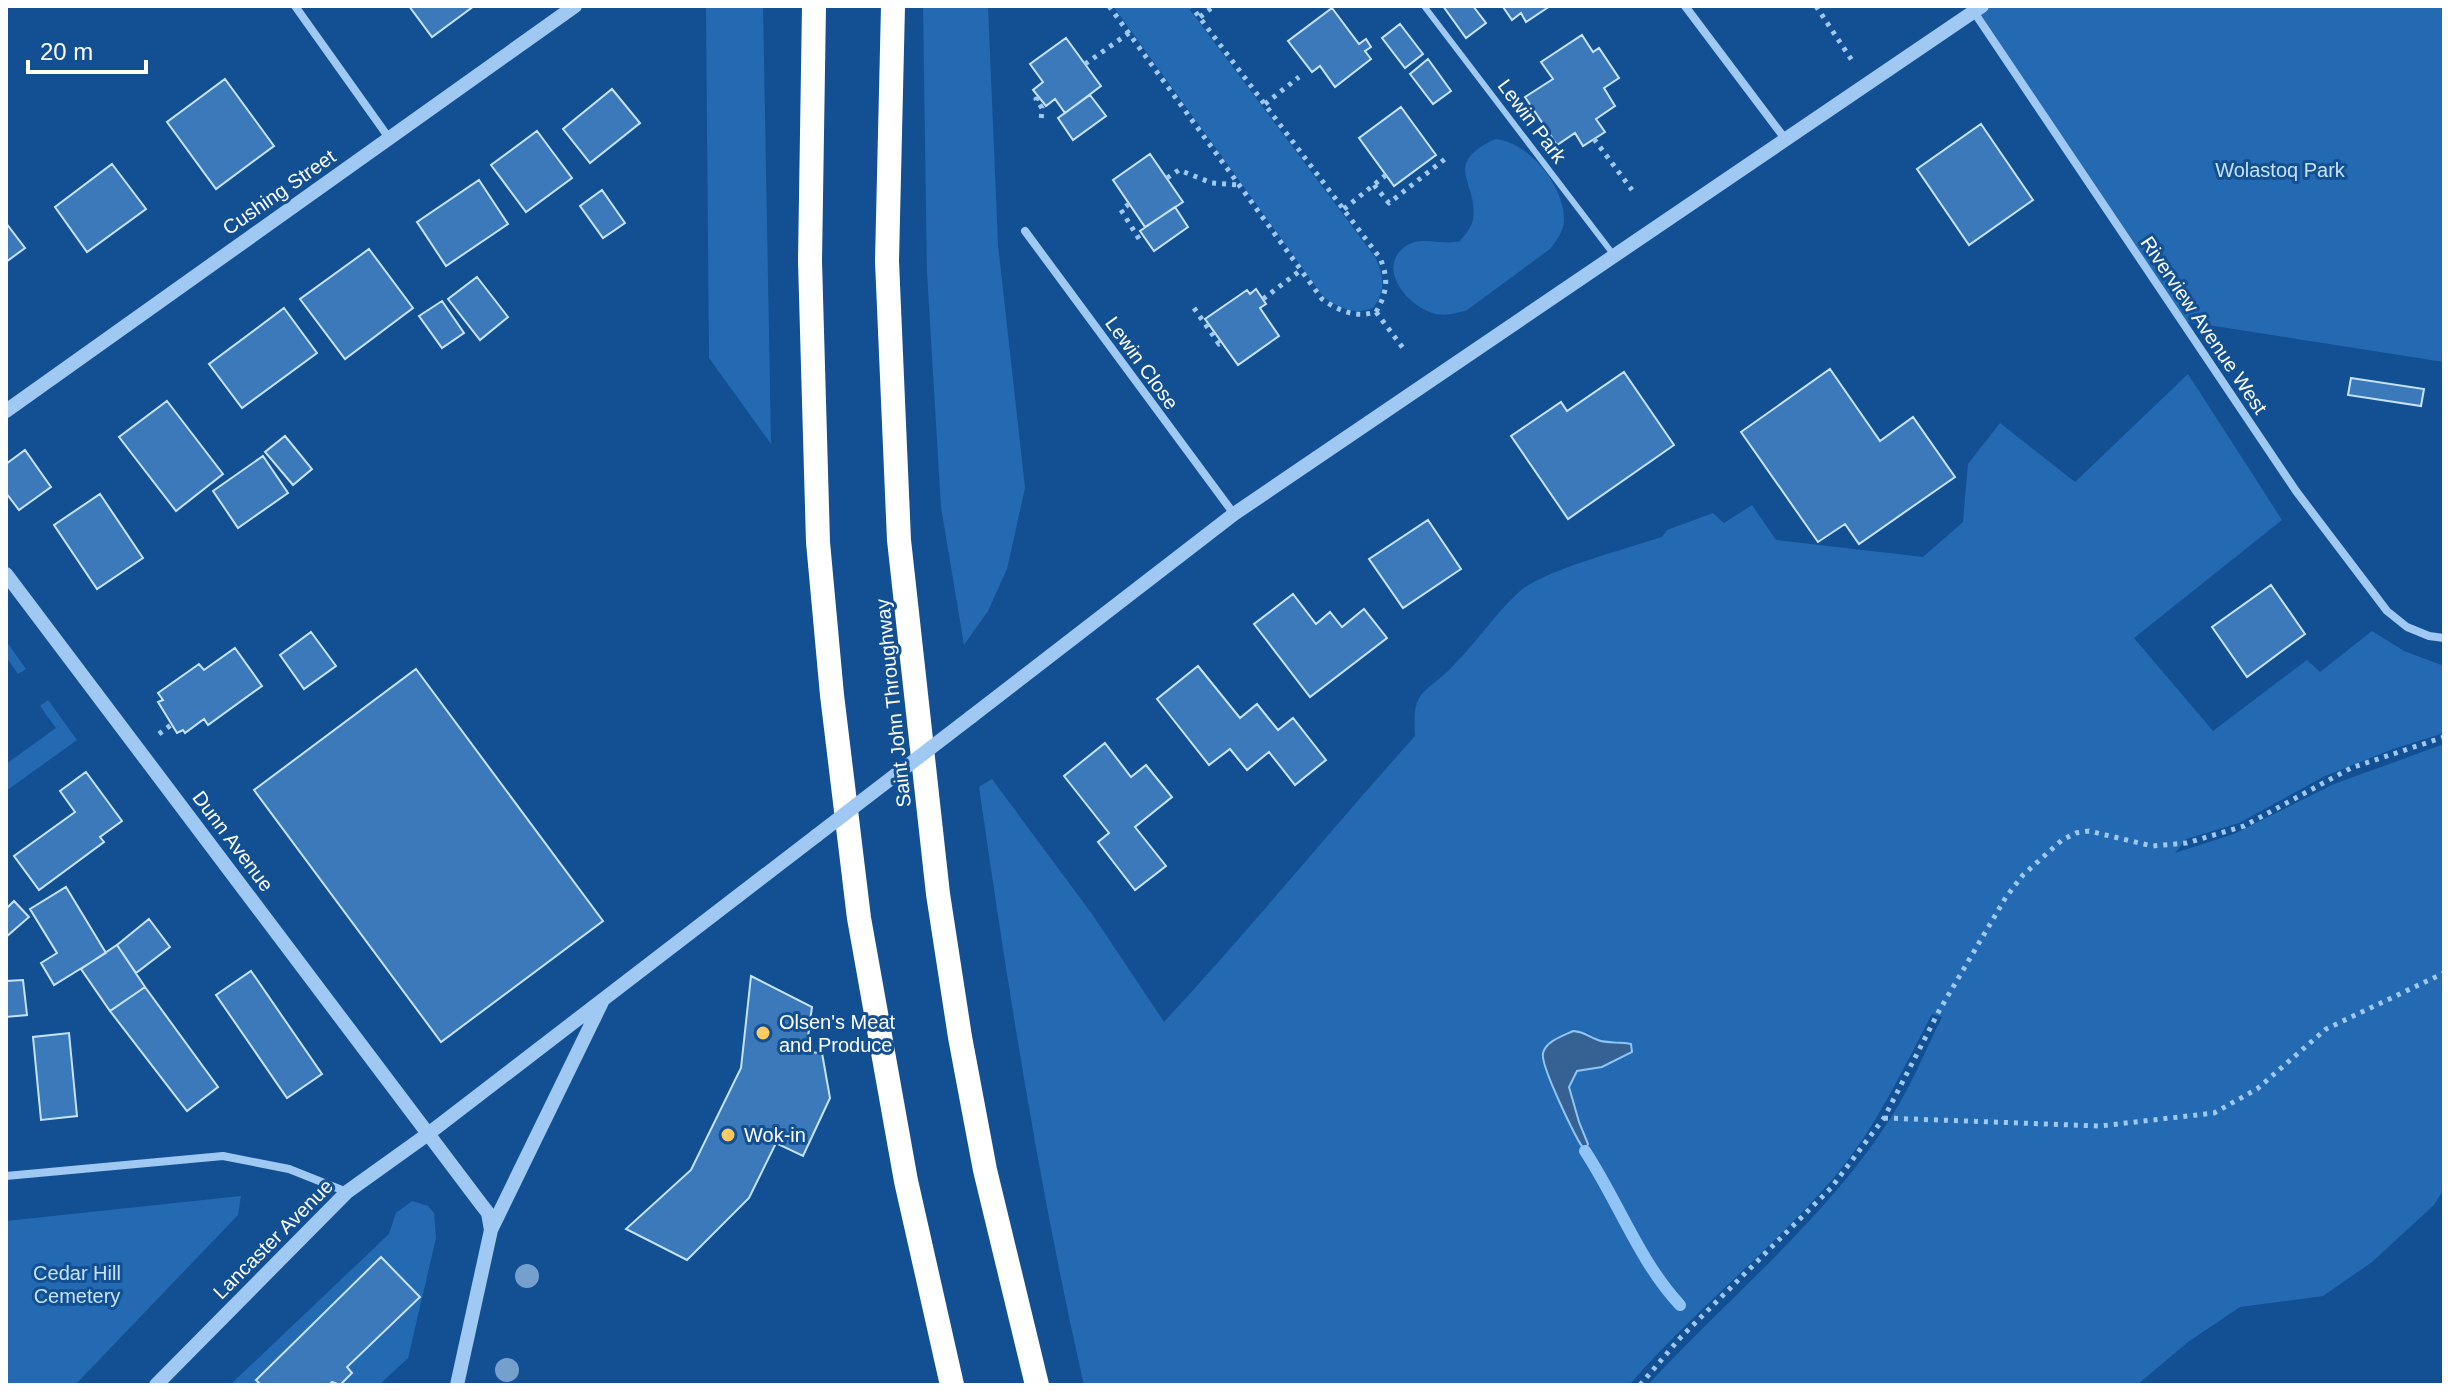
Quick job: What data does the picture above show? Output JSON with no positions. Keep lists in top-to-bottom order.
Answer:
{
  "streets": {
    "highway": ["Saint John Throughway"],
    "street": [
      "Cushing Street",
      "Riverview Avenue West",
      "Lewin Close",
      "Dunn Avenue",
      "Lancaster Avenue"
    ],
    "lane": ["Lewin Park"]
  },
  "crossings": [
    ["Lewin Park", "Lancaster Avenue"],
    ["Riverview Avenue West", "Lancaster Avenue"],
    ["Lewin Close", "Lancaster Avenue"],
    ["Dunn Avenue", "Lancaster Avenue"]
  ],
  "parks": ["Wolastoq Park", "Cedar Hill Cemetery"],
  "places": ["Olsen's Meat and Produce", "Wok-in"],
  "scale_bar": "20 m"
}
